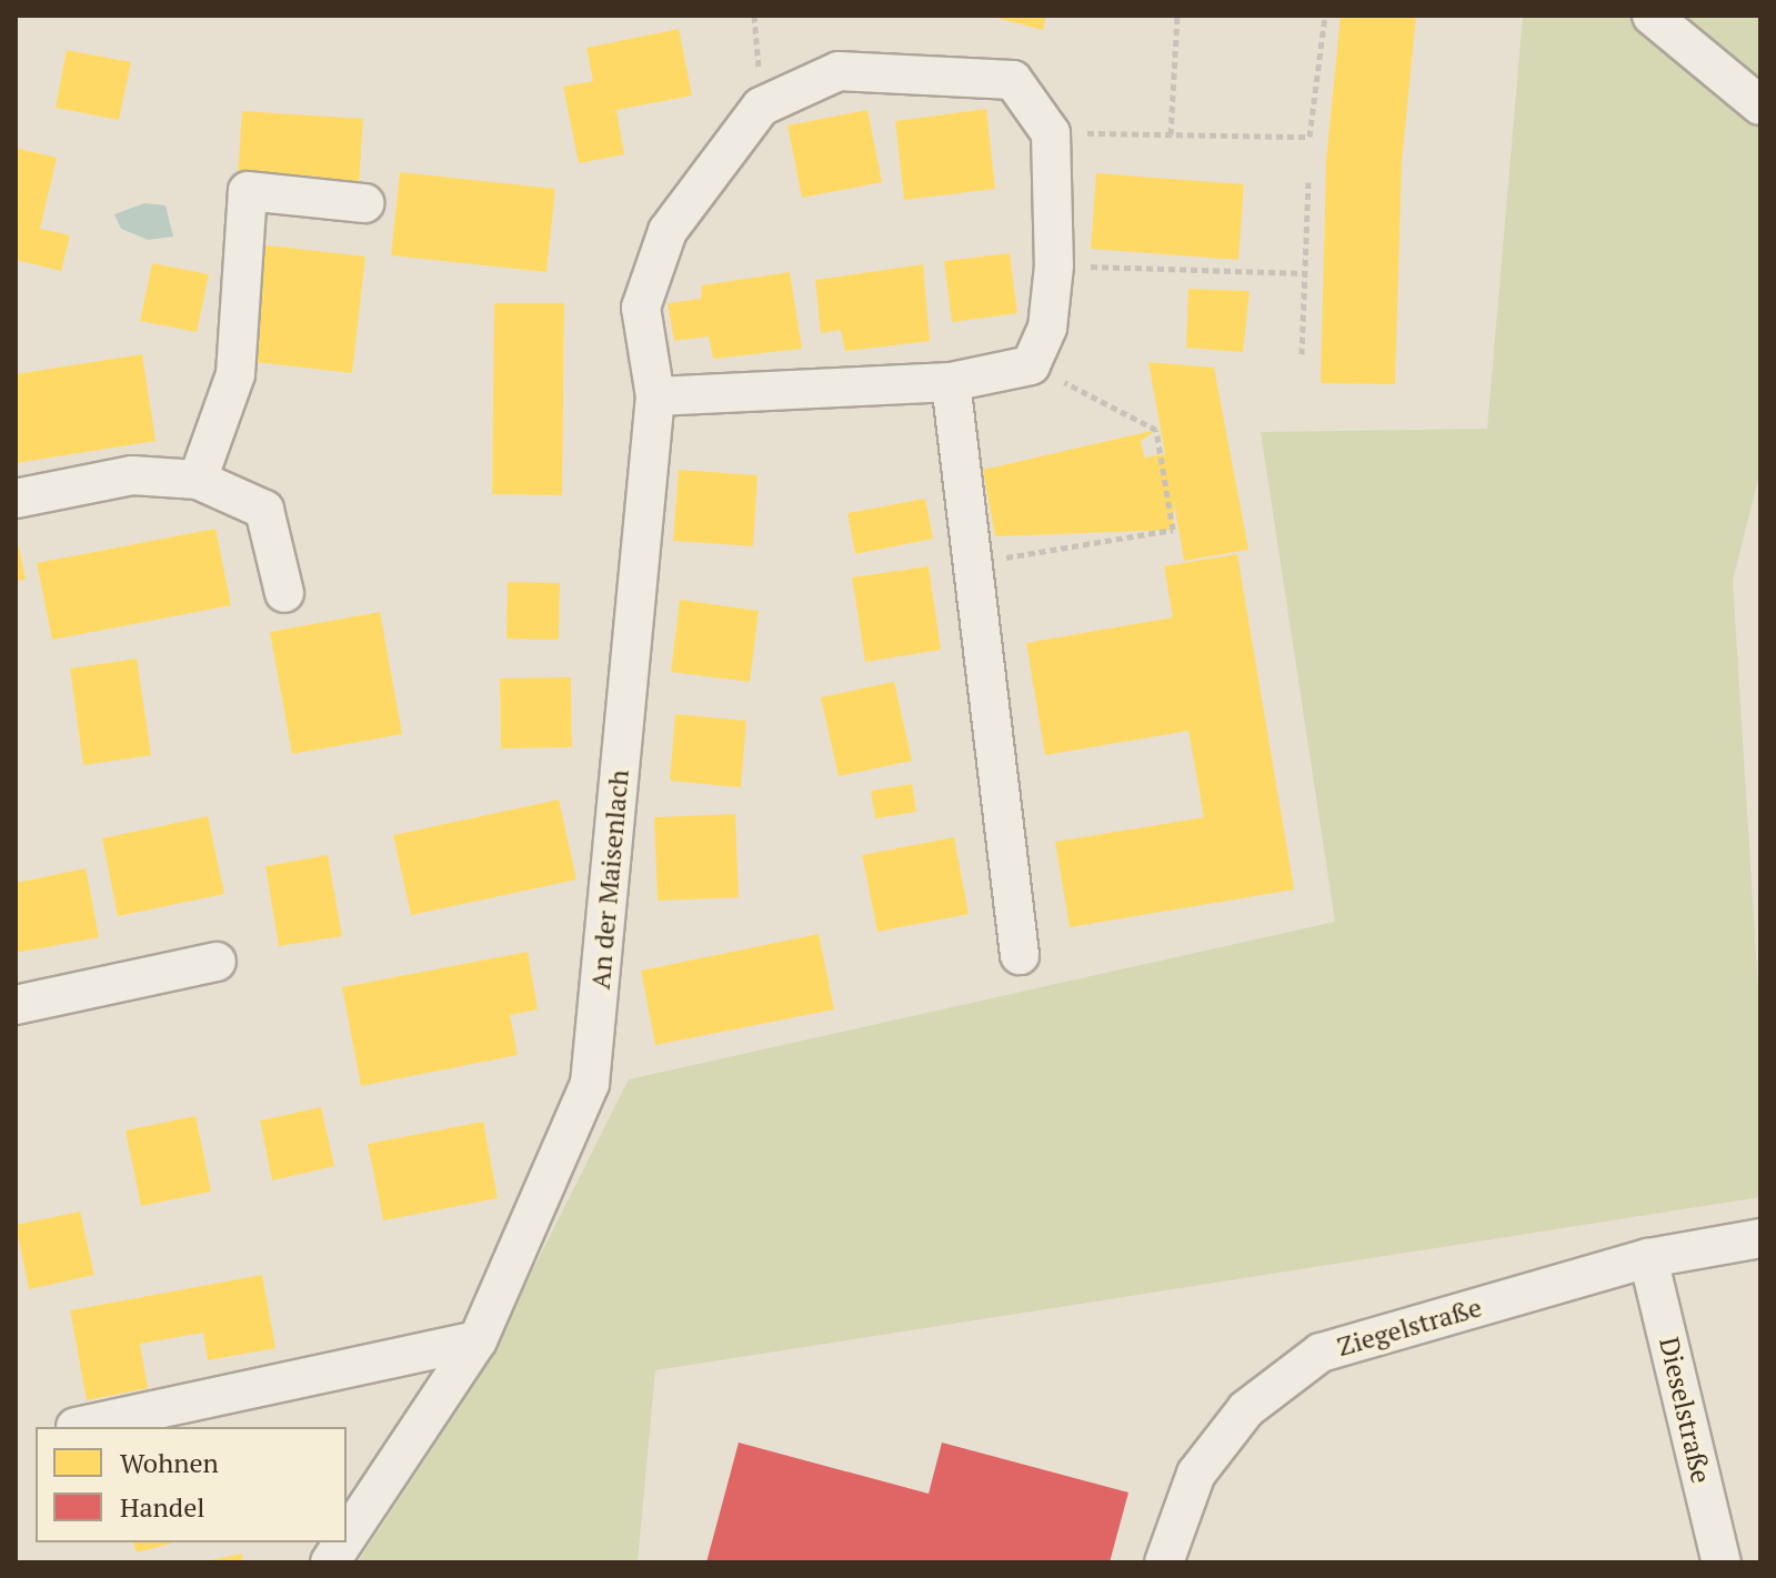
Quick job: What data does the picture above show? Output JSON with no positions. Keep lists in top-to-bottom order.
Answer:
{
  "streets": {
    "street": ["An der Maisenlach", "Ziegelstraße", "Dieselstraße"]
  },
  "crossings": [
    ["Ziegelstraße", "Dieselstraße"]
  ],
  "legend": ["Wohnen", "Handel"]
}
